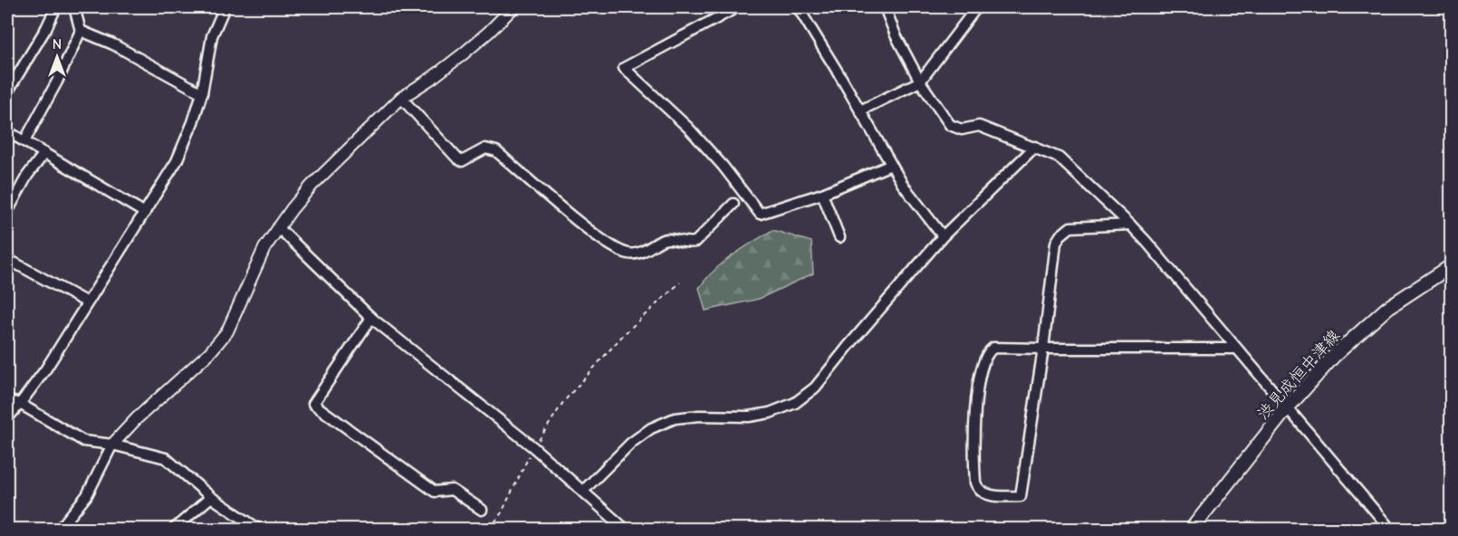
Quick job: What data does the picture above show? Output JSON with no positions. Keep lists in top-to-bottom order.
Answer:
{
  "streets": {
    "main road": ["渋見成恒中津線"]
  },
  "north": "top"
}
